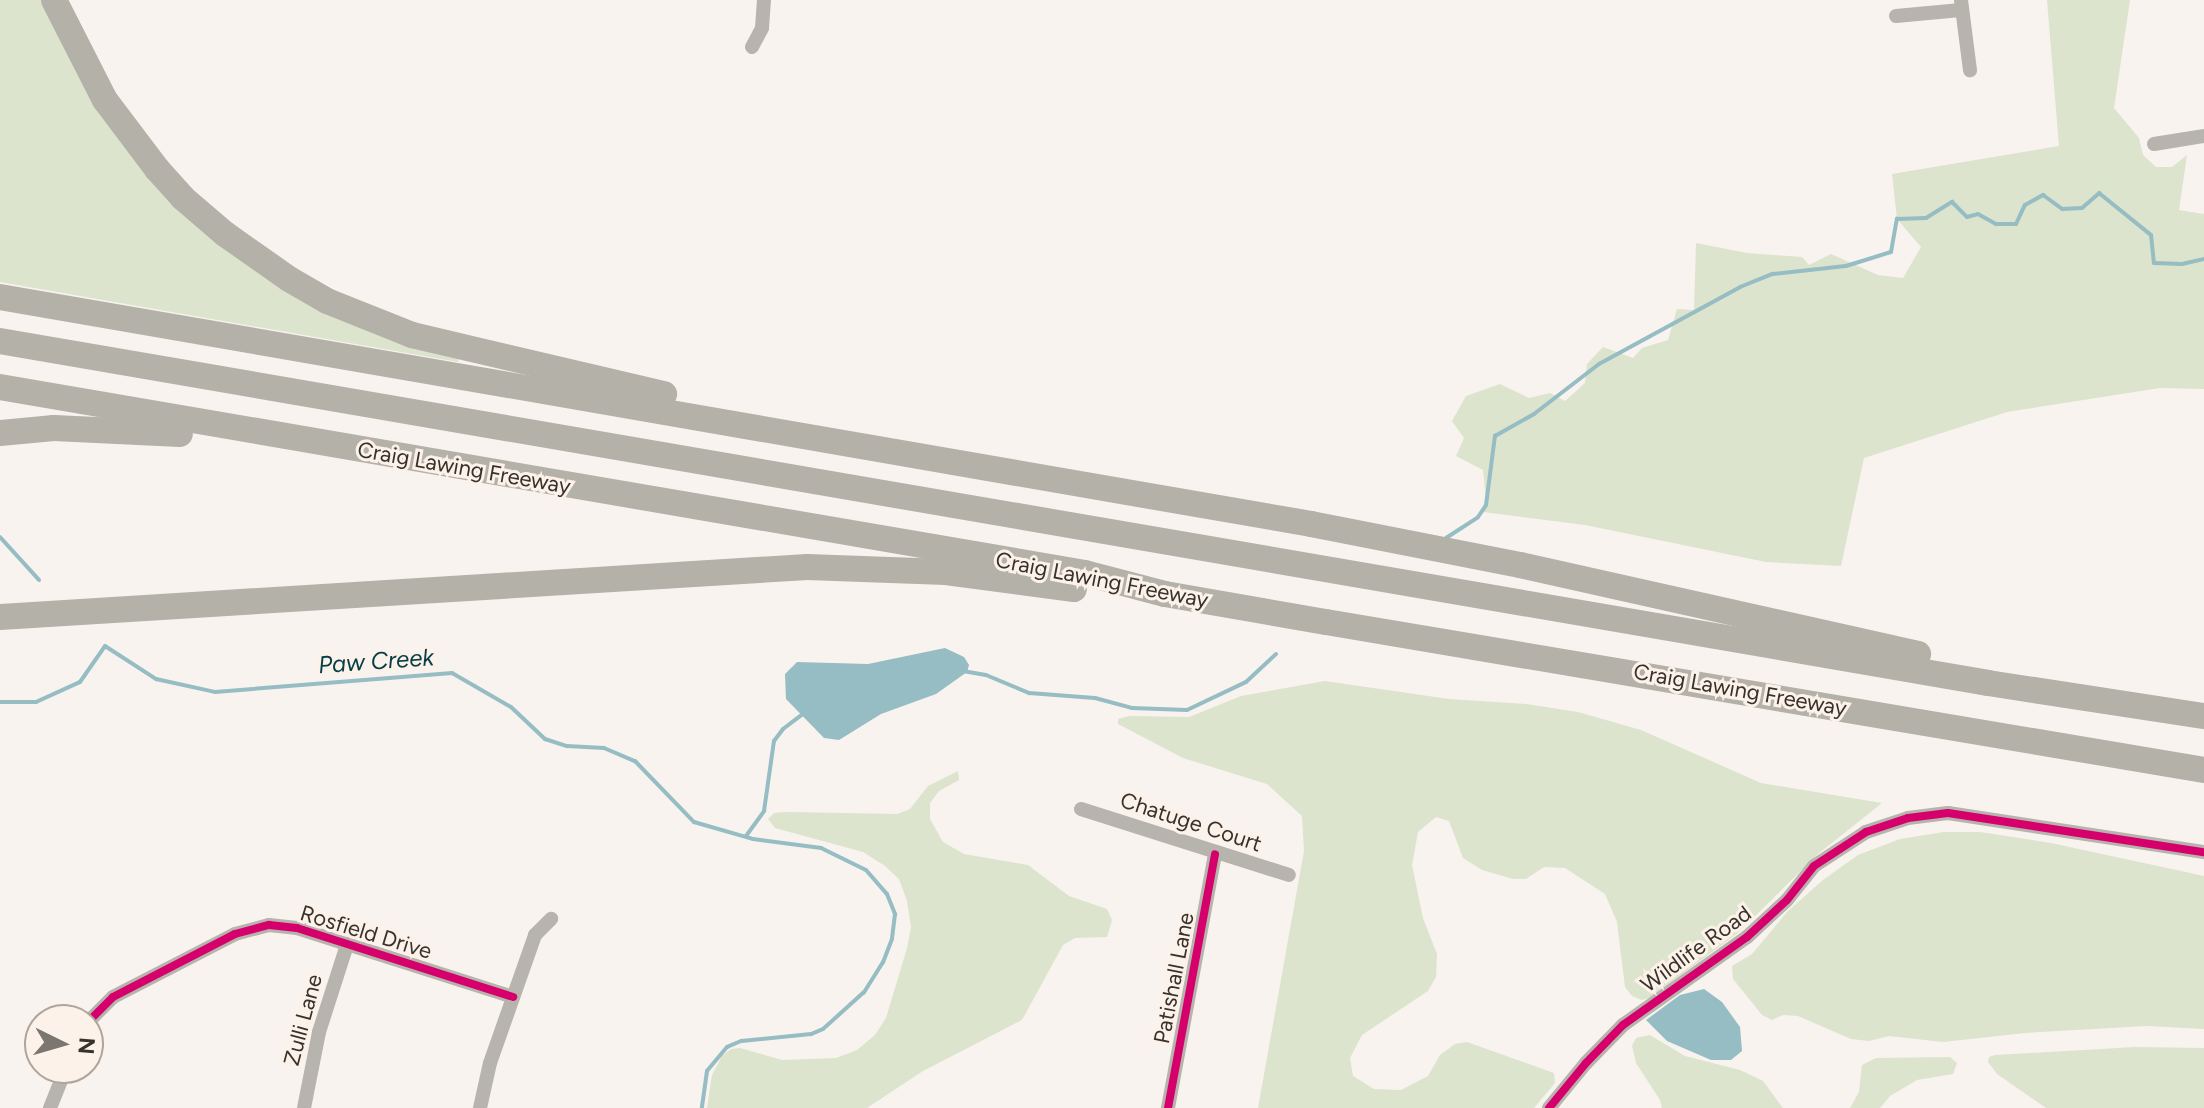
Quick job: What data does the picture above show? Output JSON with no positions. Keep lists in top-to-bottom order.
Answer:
{
  "streets": {
    "highway": ["Craig Lawing Freeway"],
    "street": [
      "Chatuge Court",
      "Rosfield Drive",
      "Wildlife Road",
      "Patishall Lane",
      "Zulli Lane"
    ]
  },
  "crossings": [
    ["Chatuge Court", "Patishall Lane"],
    ["Rosfield Drive", "Zulli Lane"]
  ],
  "water": ["Paw Creek"],
  "north": "right"
}
